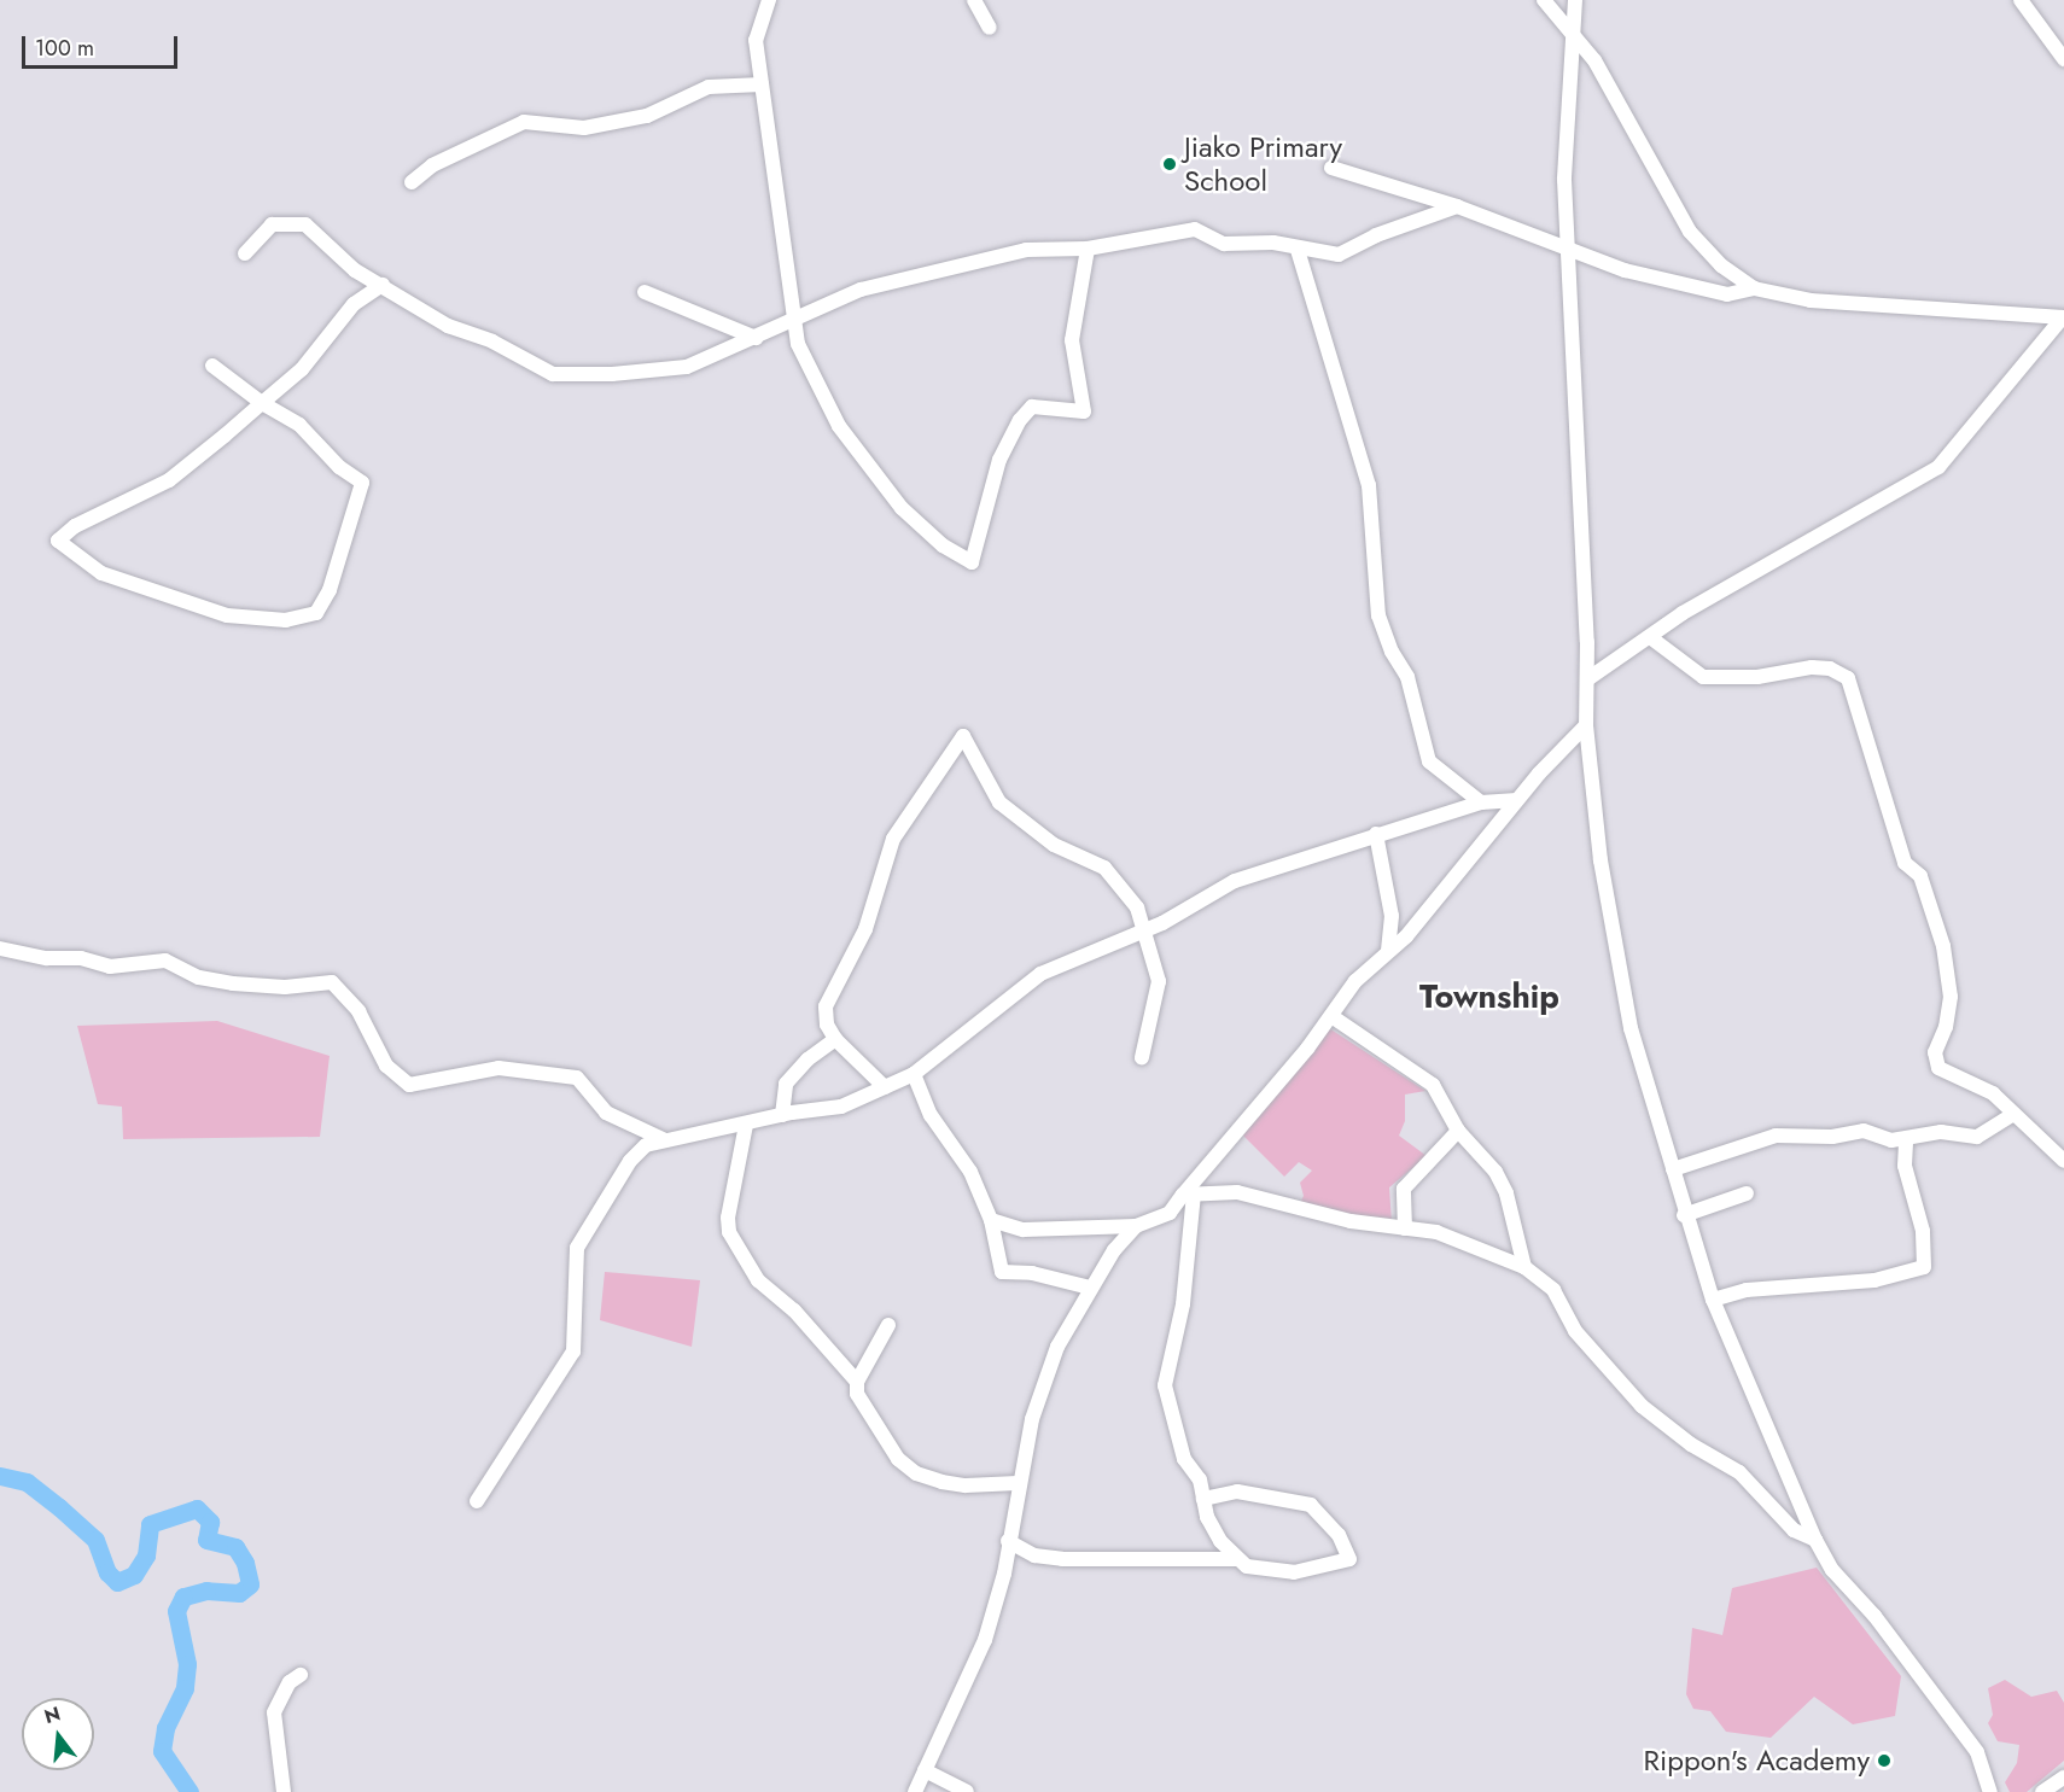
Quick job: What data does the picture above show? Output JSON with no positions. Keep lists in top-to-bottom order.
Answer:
{
  "districts": ["Township"],
  "places": ["Jiako Primary School", "Rippon's Academy"],
  "scale_bar": "100 m",
  "north": "top"
}
